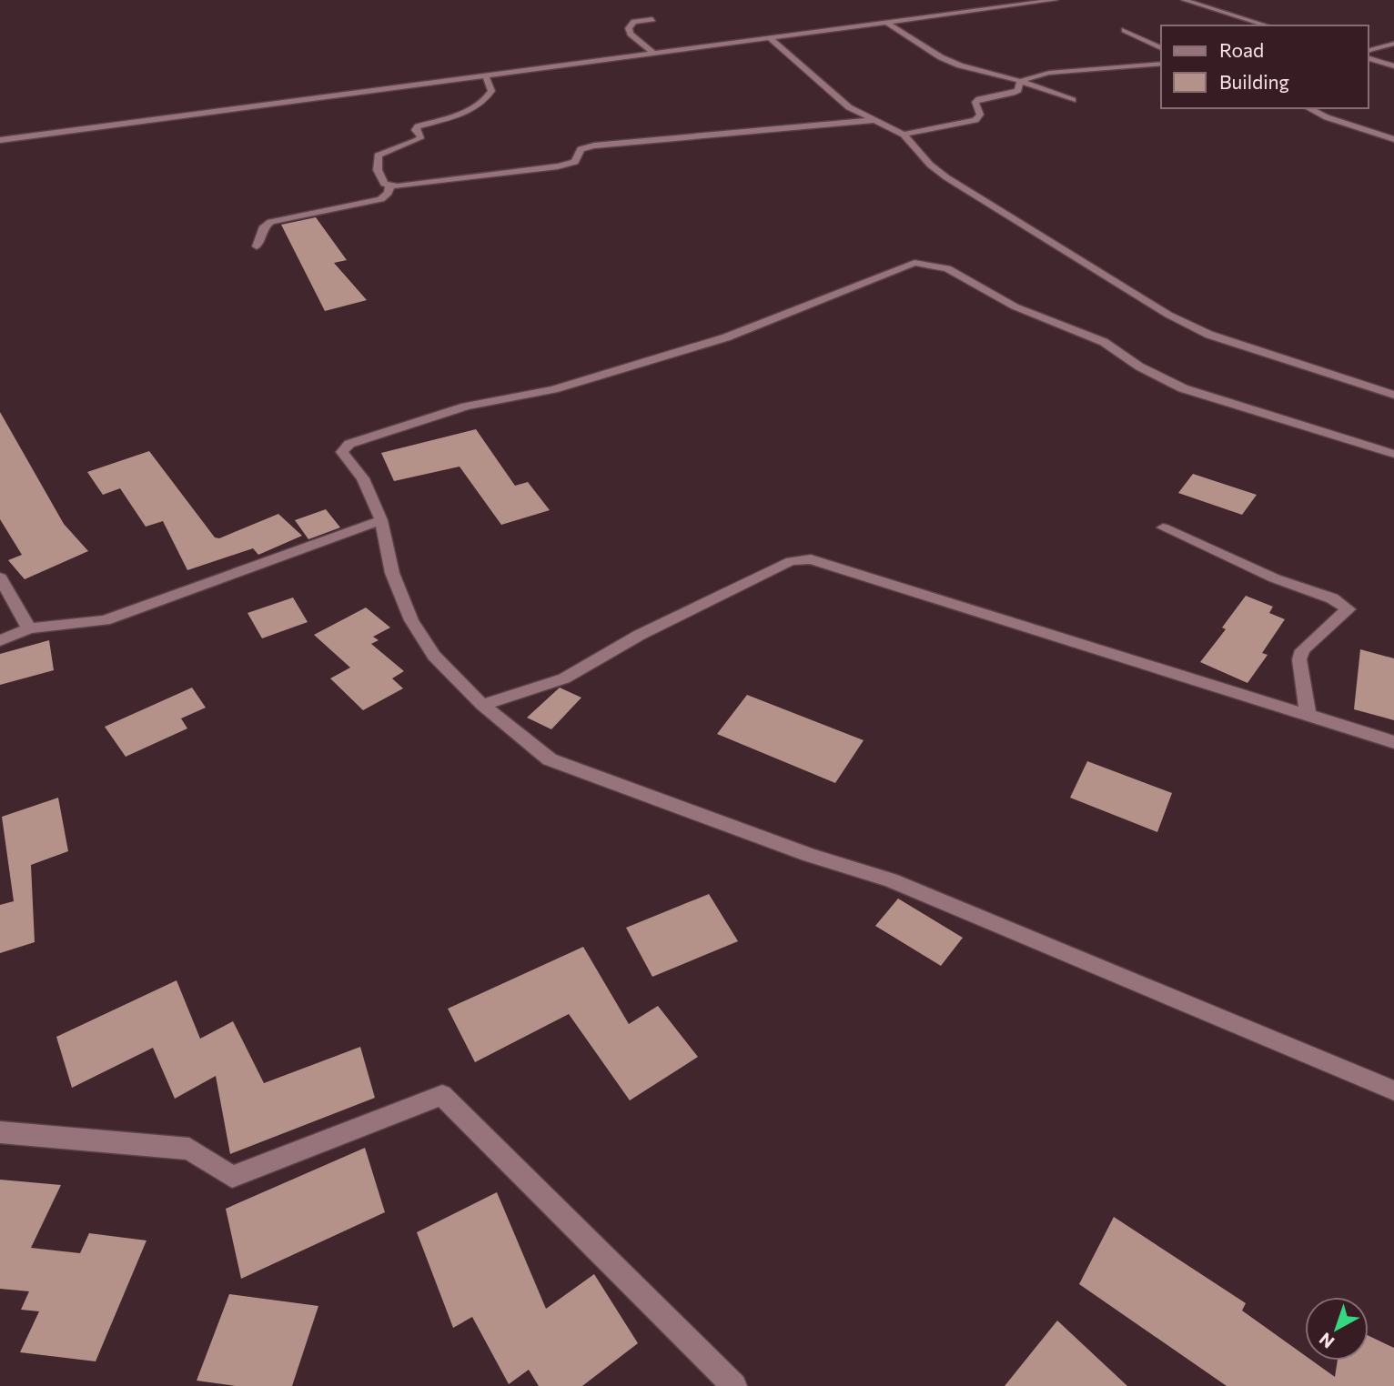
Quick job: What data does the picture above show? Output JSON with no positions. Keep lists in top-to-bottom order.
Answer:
{
  "legend": ["Road", "Building"],
  "north": "bottom left"
}
